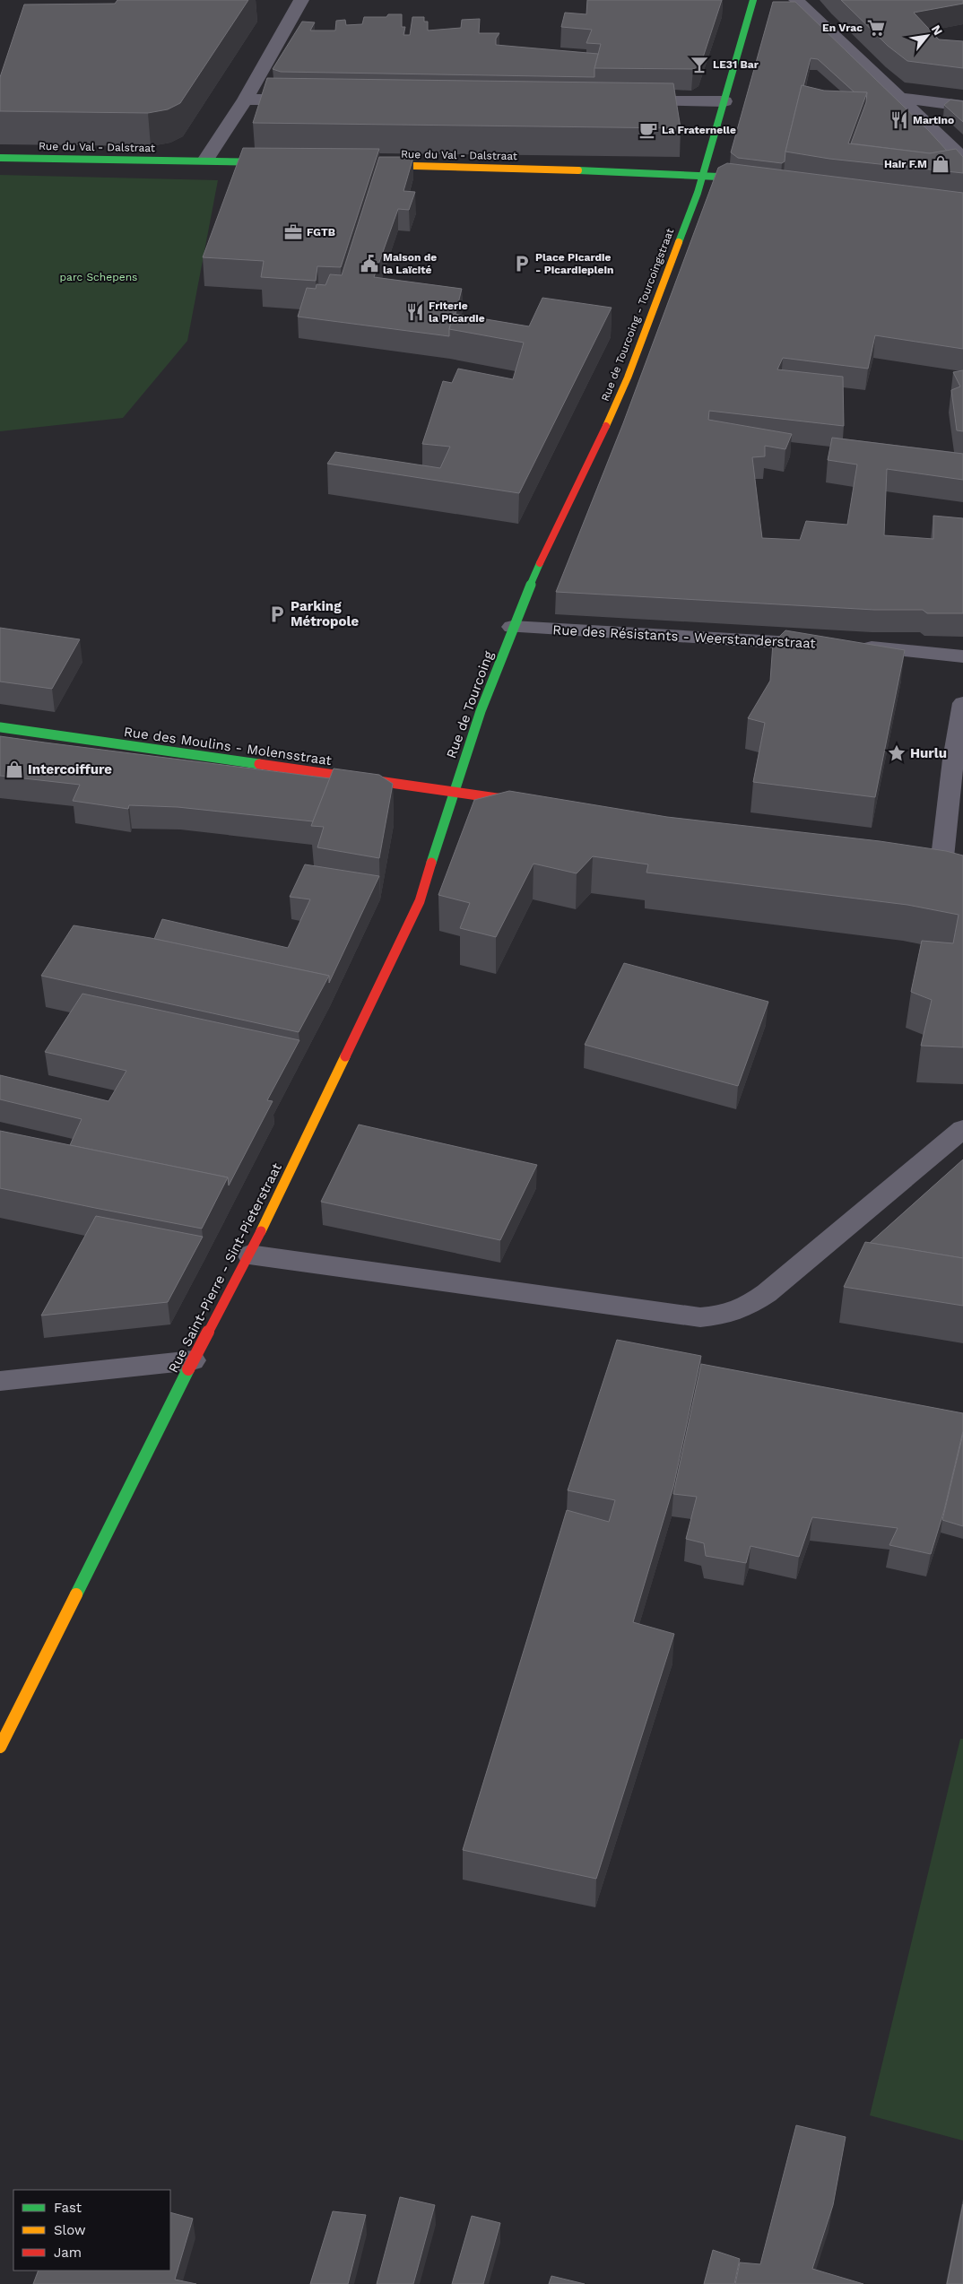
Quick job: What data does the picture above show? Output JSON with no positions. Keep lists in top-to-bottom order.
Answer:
{
  "streets": {
    "street": [
      "Rue du Val - Dalstraat",
      "Rue de Tourcoing - Tourcoingstraat",
      "Rue des Résistants - Weerstanderstraat",
      "Rue de Tourcoing",
      "Rue des Moulins - Molensstraat",
      "Rue Saint-Pierre - Sint-Pieterstraat"
    ]
  },
  "crossings": [
    ["Rue du Val - Dalstraat", "Rue de Tourcoing - Tourcoingstraat"],
    ["Rue de Tourcoing - Tourcoingstraat", "Rue des Résistants - Weerstanderstraat"],
    ["Rue de Tourcoing - Tourcoingstraat", "Rue de Tourcoing"],
    ["Rue des Résistants - Weerstanderstraat", "Rue de Tourcoing"],
    ["Rue de Tourcoing", "Rue des Moulins - Molensstraat"],
    ["Rue de Tourcoing", "Rue Saint-Pierre - Sint-Pieterstraat"],
    ["Rue des Moulins - Molensstraat", "Rue Saint-Pierre - Sint-Pieterstraat"]
  ],
  "parks": ["parc Schepens"],
  "places": {
    "supermarket": ["En Vrac"],
    "bar": ["LE31 Bar"],
    "restaurant": ["Martino", "Friterie la Picardie"],
    "cafe": ["La Fraternelle"],
    "shop": ["Hair F.M", "Intercoiffure"],
    "office": ["FGTB"],
    "public building": ["Maison de la Laïcité"],
    "parking": ["Place Picardie - Picardieplein", "Parking Métropole"],
    "place": ["Hurlu"]
  },
  "legend": ["Fast", "Slow", "Jam"],
  "north": "top right"
}
